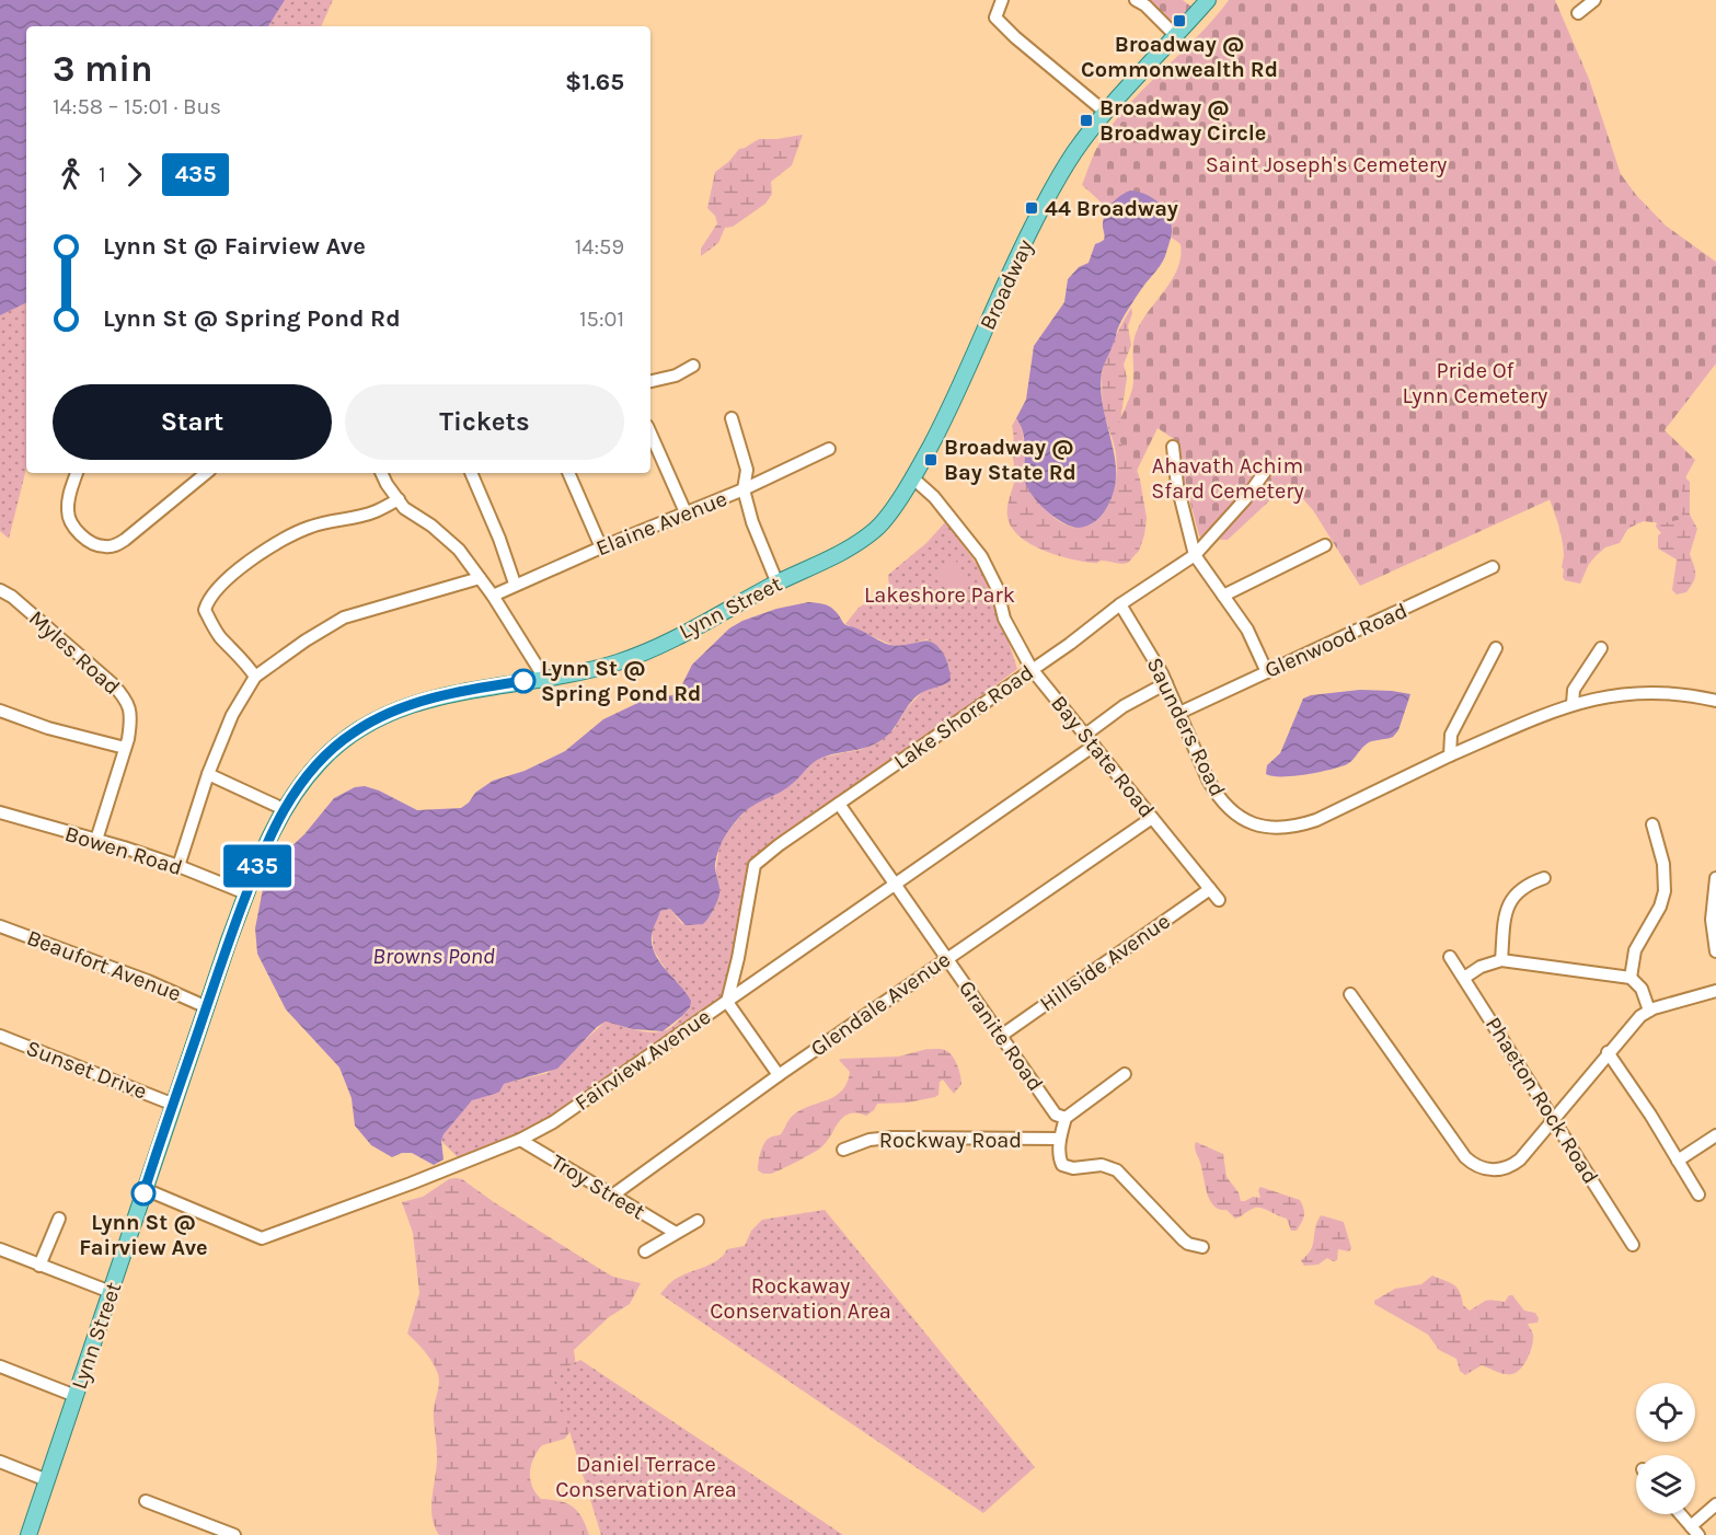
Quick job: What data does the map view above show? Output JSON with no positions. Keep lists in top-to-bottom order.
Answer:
{
  "streets": {
    "main road": ["Broadway", "Lynn Street"],
    "street": [
      "Elaine Avenue",
      "Glenwood Road",
      "Myles Road",
      "Lake Shore Road",
      "Saunders Road",
      "Bay State Road",
      "Bowen Road",
      "Hillside Avenue",
      "Beaufort Avenue",
      "Glendale Avenue",
      "Granite Road",
      "Fairview Avenue",
      "Sunset Drive",
      "Phaeton Rock Road",
      "Rockway Road",
      "Troy Street"
    ]
  },
  "crossings": [
    ["Broadway", "Lynn Street"],
    ["Broadway", "Bay State Road"],
    ["Lynn Street", "Bowen Road"],
    ["Lynn Street", "Beaufort Avenue"],
    ["Lynn Street", "Fairview Avenue"],
    ["Lynn Street", "Sunset Drive"],
    ["Glenwood Road", "Saunders Road"],
    ["Myles Road", "Bowen Road"],
    ["Lake Shore Road", "Saunders Road"],
    ["Lake Shore Road", "Bay State Road"],
    ["Lake Shore Road", "Granite Road"],
    ["Lake Shore Road", "Fairview Avenue"],
    ["Bay State Road", "Hillside Avenue"],
    ["Bay State Road", "Glendale Avenue"],
    ["Bay State Road", "Fairview Avenue"],
    ["Hillside Avenue", "Granite Road"],
    ["Glendale Avenue", "Granite Road"],
    ["Glendale Avenue", "Troy Street"],
    ["Granite Road", "Fairview Avenue"],
    ["Fairview Avenue", "Troy Street"]
  ],
  "water": ["Browns Pond"],
  "parks": [
    "Saint Joseph's Cemetery",
    "Pride Of Lynn Cemetery",
    "Ahavath Achim Sfard Cemetery",
    "Lakeshore Park",
    "Rockaway Conservation Area",
    "Daniel Terrace Conservation Area"
  ],
  "places": {
    "transit": [
      "Broadway @ Commonwealth Rd",
      "Broadway @ Broadway Circle",
      "44 Broadway",
      "Broadway @ Bay State Rd"
    ],
    "other": ["Lynn St @ Spring Pond Rd", "Lynn St @ Fairview Ave"]
  },
  "lines": ["bus line 435"],
  "page": {
    "on_map": "435",
    "heading": ["3 min", "14:58 – 15:01 · Bus", "$1.65"],
    "legs": ["1", "435"],
    "list": [
      {
        "name": "Lynn St @ Fairview Ave",
        "value": "14:59"
      },
      {
        "name": "Lynn St @ Spring Pond Rd",
        "value": "15:01"
      }
    ],
    "buttons": ["Start", "Tickets"]
  }
}
